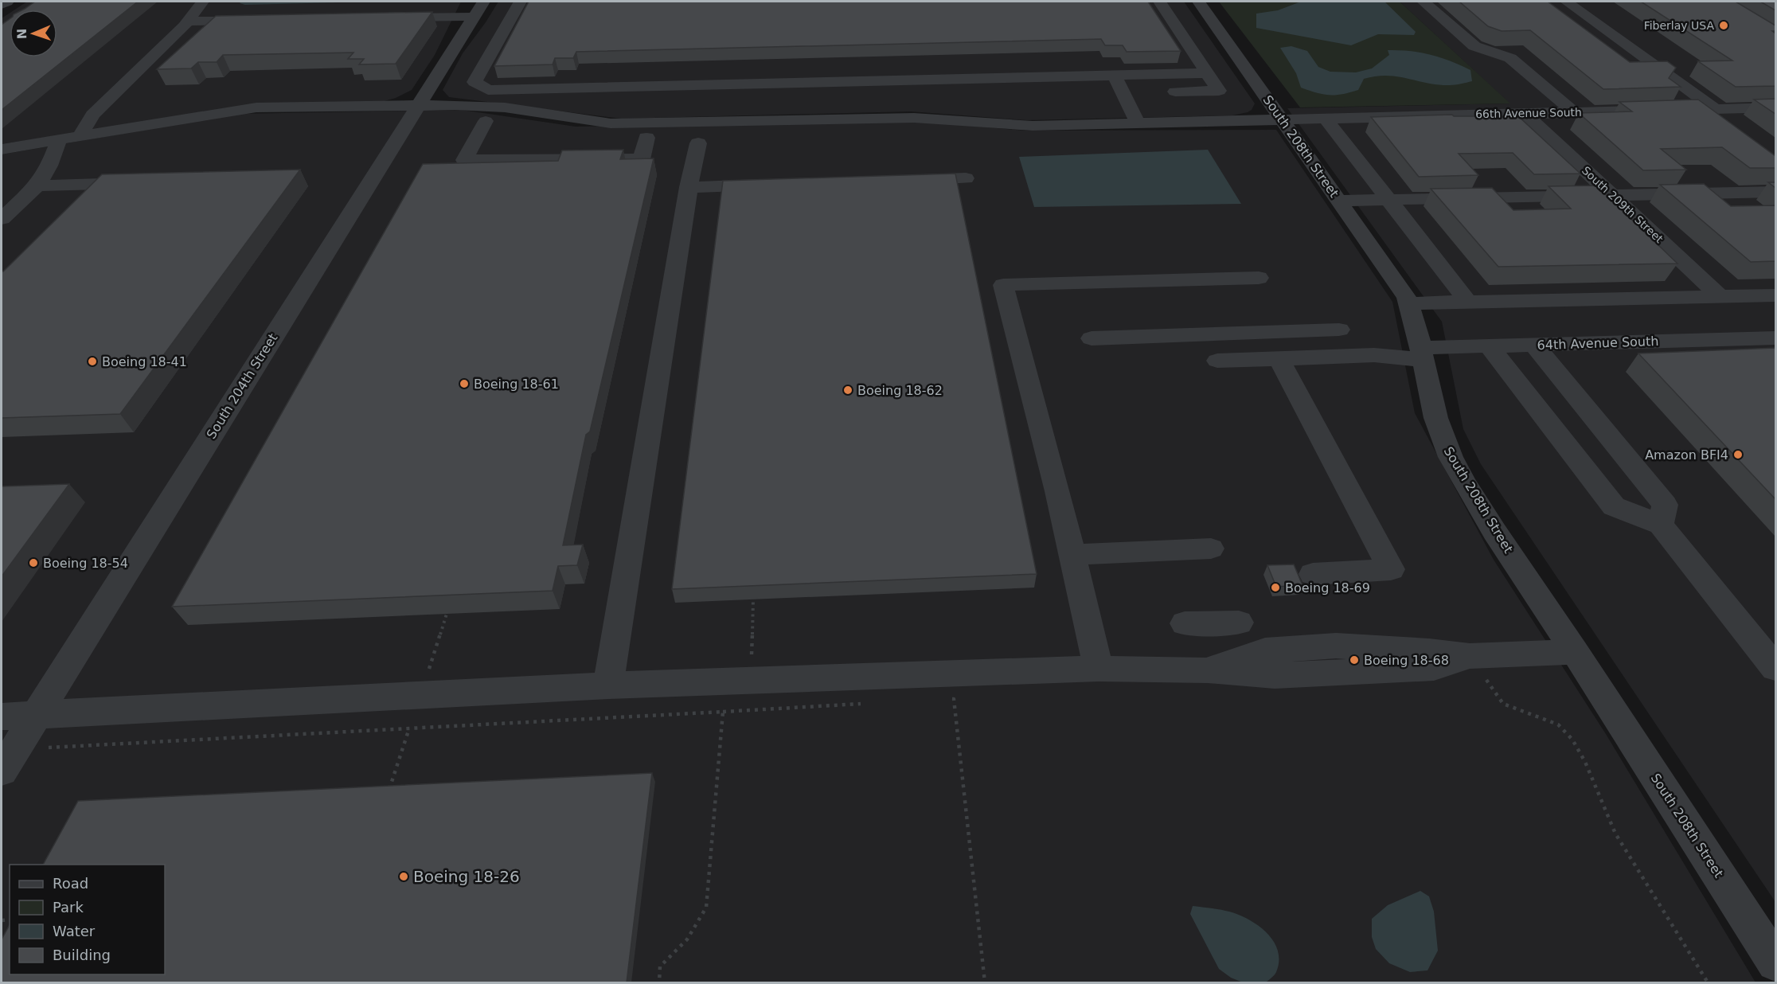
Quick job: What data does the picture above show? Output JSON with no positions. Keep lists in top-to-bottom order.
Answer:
{
  "streets": {
    "street": [
      "66th Avenue South",
      "South 208th Street",
      "South 209th Street",
      "64th Avenue South",
      "South 204th Street"
    ]
  },
  "crossings": [
    ["66th Avenue South", "South 208th Street"],
    ["66th Avenue South", "South 209th Street"],
    ["66th Avenue South", "South 204th Street"],
    ["South 208th Street", "64th Avenue South"]
  ],
  "places": [
    "Fiberlay USA",
    "Boeing 18-41",
    "Boeing 18-61",
    "Boeing 18-62",
    "Amazon BFI4",
    "Boeing 18-54",
    "Boeing 18-69",
    "Boeing 18-68",
    "Boeing 18-26"
  ],
  "legend": [
    "Road",
    "Park",
    "Water",
    "Building"
  ],
  "north": "left"
}
